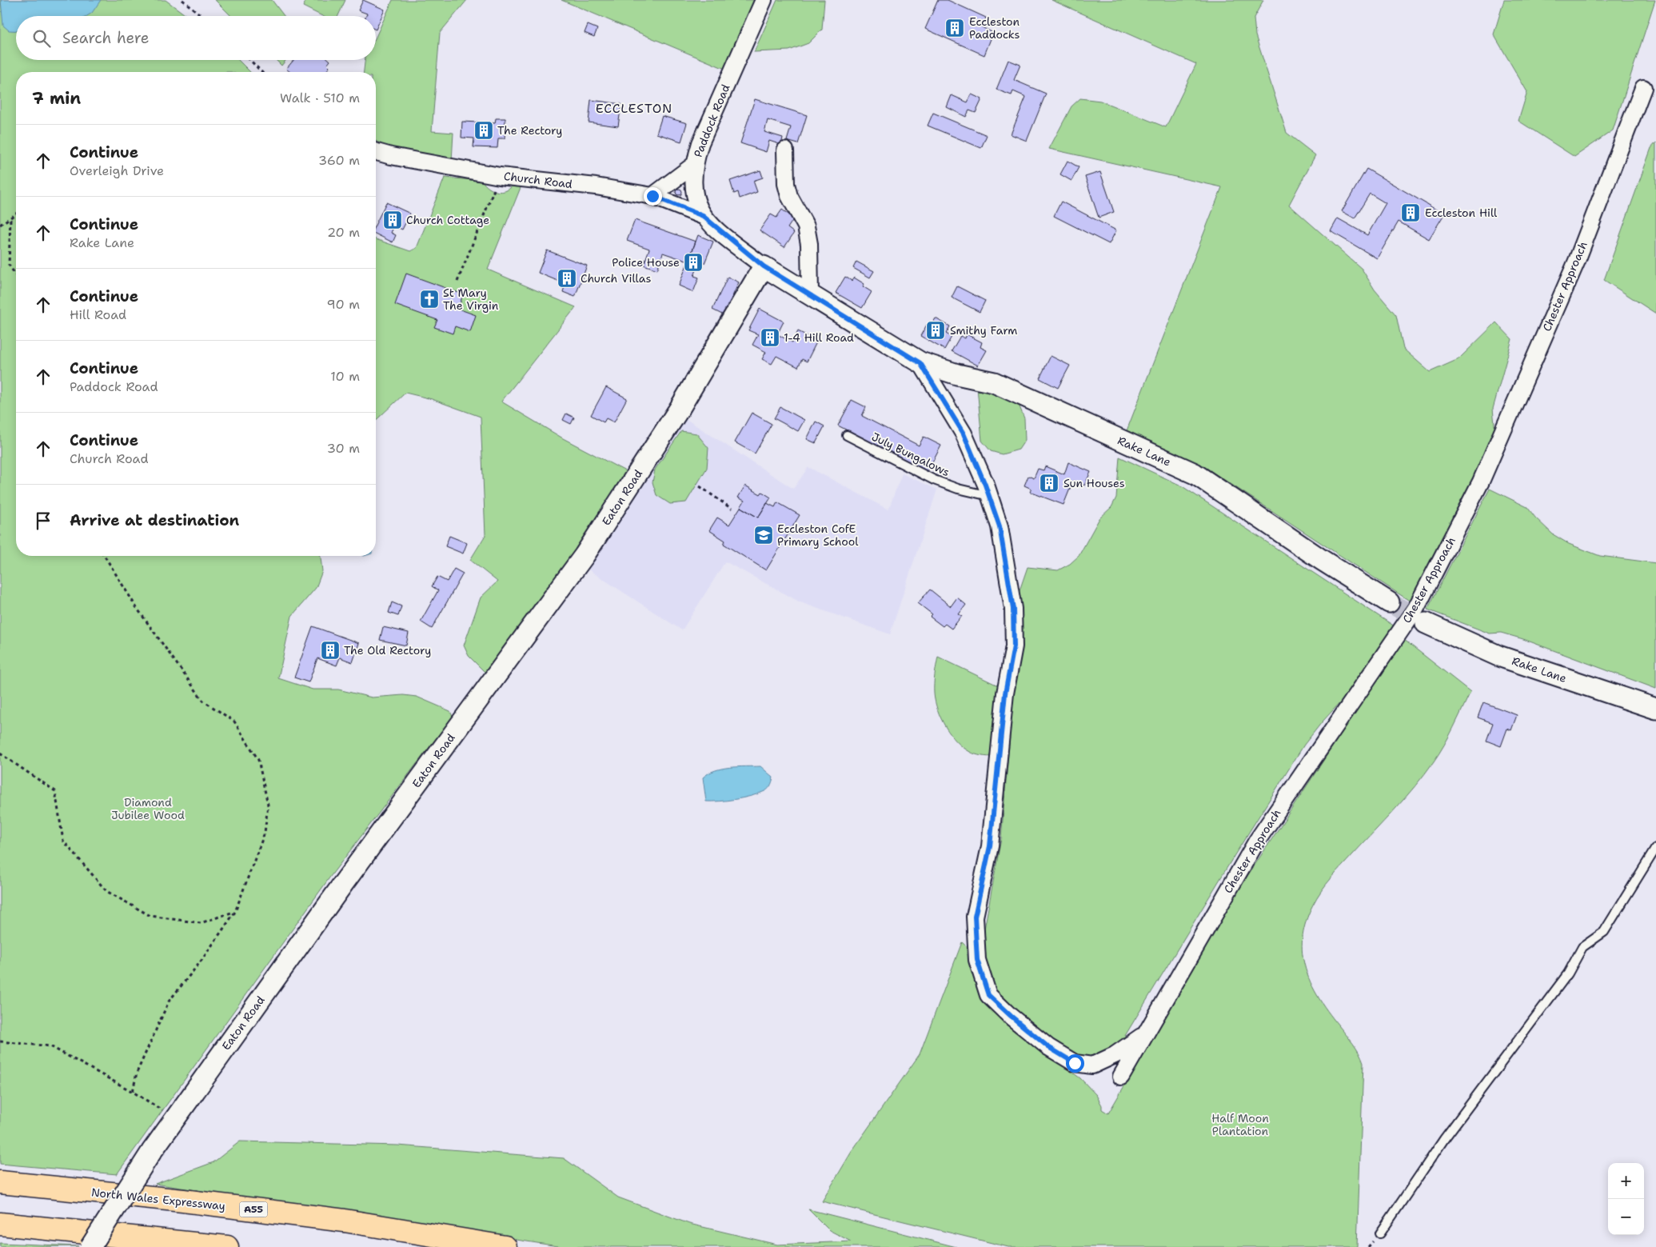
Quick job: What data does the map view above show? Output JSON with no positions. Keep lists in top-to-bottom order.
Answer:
{
  "streets": {
    "highway": ["North Wales Expressway", "A55"],
    "street": [
      "Paddock Road",
      "Church Road",
      "Chester Approach",
      "Rake Lane",
      "Eaton Road"
    ],
    "lane": ["July Bungalows"]
  },
  "crossings": [
    ["Paddock Road", "Church Road"],
    ["Paddock Road", "Rake Lane"],
    ["Paddock Road", "Eaton Road"],
    ["Rake Lane", "Eaton Road"]
  ],
  "districts": ["ECCLESTON"],
  "parks": ["Diamond Jubilee Wood", "Half Moon Plantation"],
  "places": {
    "building": [
      "Eccleston Paddocks",
      "The Rectory",
      "Eccleston Hill",
      "Church Cottage",
      "Police House",
      "Church Villas",
      "Smithy Farm",
      "1-4 Hill Road",
      "Sun Houses",
      "The Old Rectory"
    ],
    "church": ["St Mary The Virgin"],
    "school or university": ["Eccleston CofE Primary School"]
  },
  "page": {
    "search": "Search here",
    "heading": ["7 min", "Walk · 510 m"],
    "list": [
      ["Continue", "Overleigh Drive", "360 m"],
      ["Continue", "Rake Lane", "20 m"],
      ["Continue", "Hill Road", "90 m"],
      ["Continue", "Paddock Road", "10 m"],
      ["Continue", "Church Road", "30 m"],
      "Arrive at destination"
    ],
    "map_buttons": ["+", "−"]
  }
}
